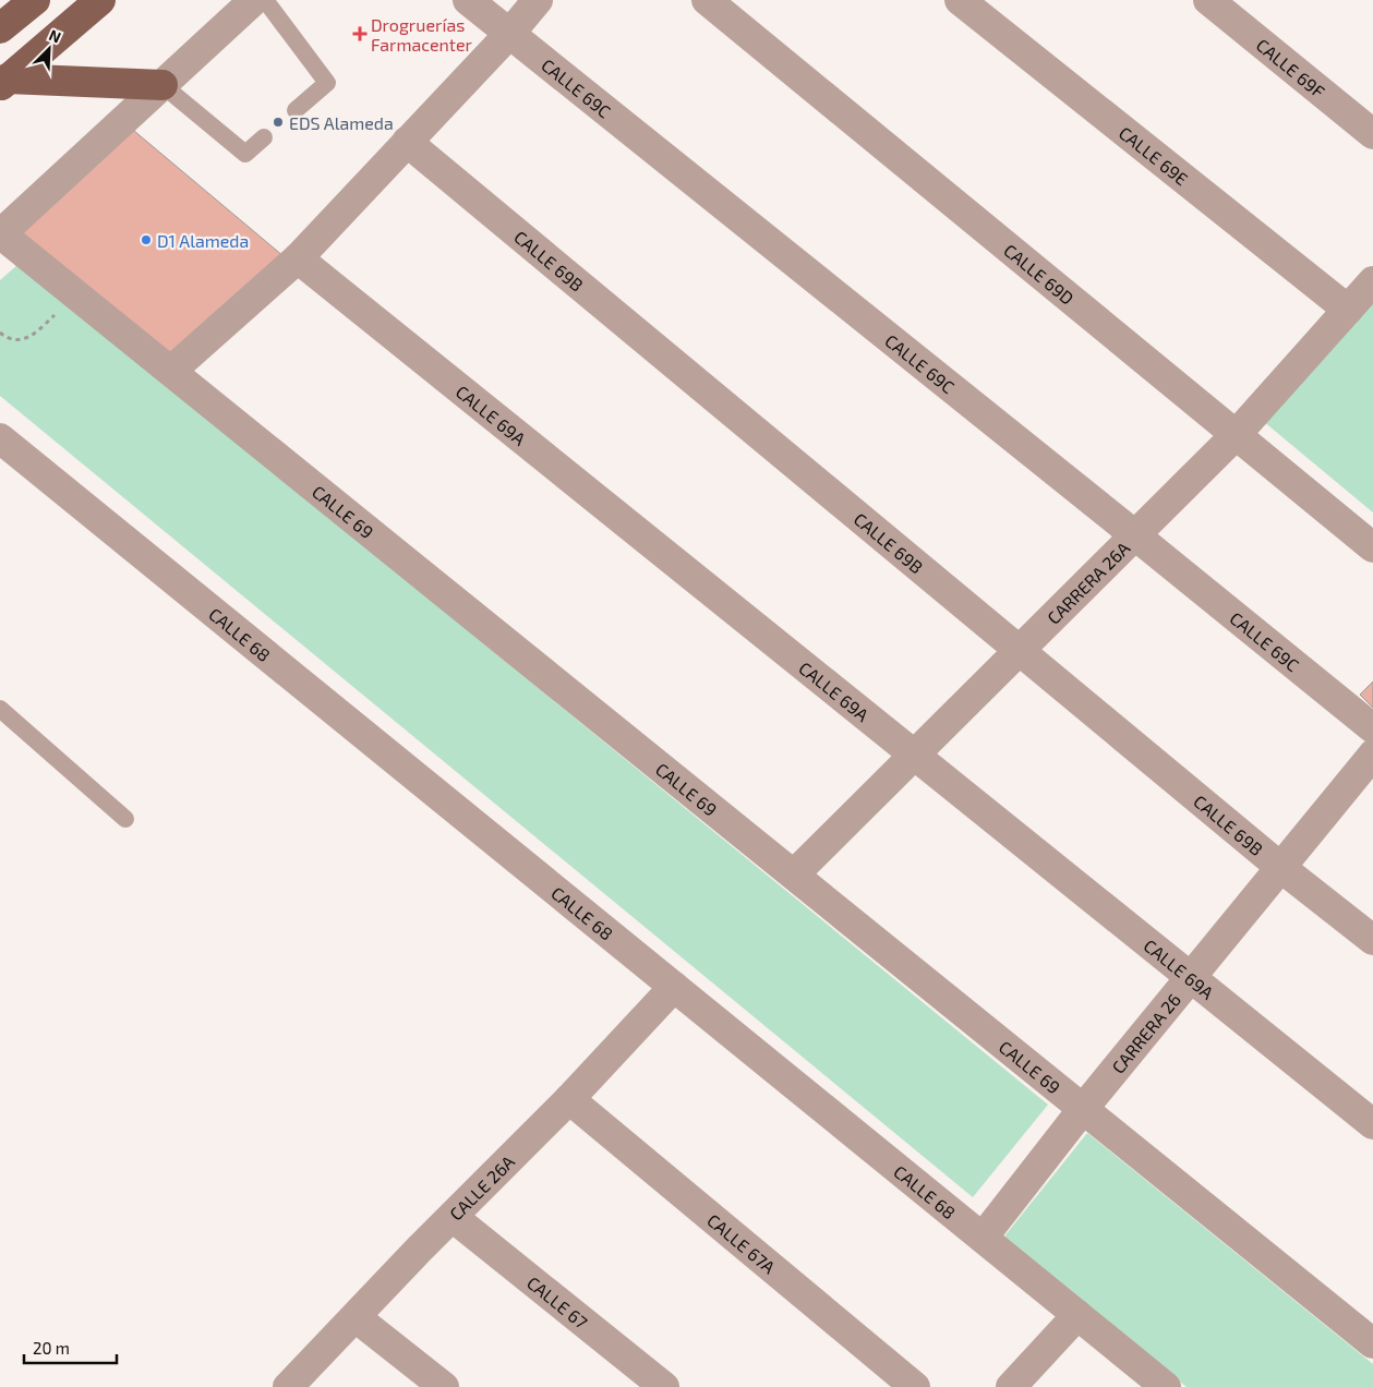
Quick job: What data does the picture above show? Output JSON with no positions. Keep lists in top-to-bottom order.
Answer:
{
  "streets": {
    "street": [
      "CALLE 69F",
      "CALLE 69C",
      "CALLE 69E",
      "CALLE 69B",
      "CALLE 69D",
      "CALLE 69A",
      "CALLE 69",
      "CARRERA 26A",
      "CALLE 68",
      "CARRERA 26",
      "CALLE 26A",
      "CALLE 67A",
      "CALLE 67"
    ]
  },
  "crossings": [
    ["CALLE 69C", "CARRERA 26A"],
    ["CALLE 69E", "CARRERA 26A"],
    ["CALLE 69B", "CARRERA 26A"],
    ["CALLE 69B", "CARRERA 26"],
    ["CALLE 69D", "CARRERA 26A"],
    ["CALLE 69A", "CARRERA 26A"],
    ["CALLE 69A", "CARRERA 26"],
    ["CALLE 69", "CARRERA 26A"],
    ["CALLE 69", "CARRERA 26"],
    ["CALLE 68", "CARRERA 26"],
    ["CALLE 68", "CALLE 26A"],
    ["CALLE 26A", "CALLE 67A"],
    ["CALLE 26A", "CALLE 67"]
  ],
  "places": {
    "health": ["Drogruerías Farmacenter"],
    "other": ["EDS Alameda", "D1 Alameda"]
  },
  "scale_bar": "20 m",
  "north": "top right"
}
